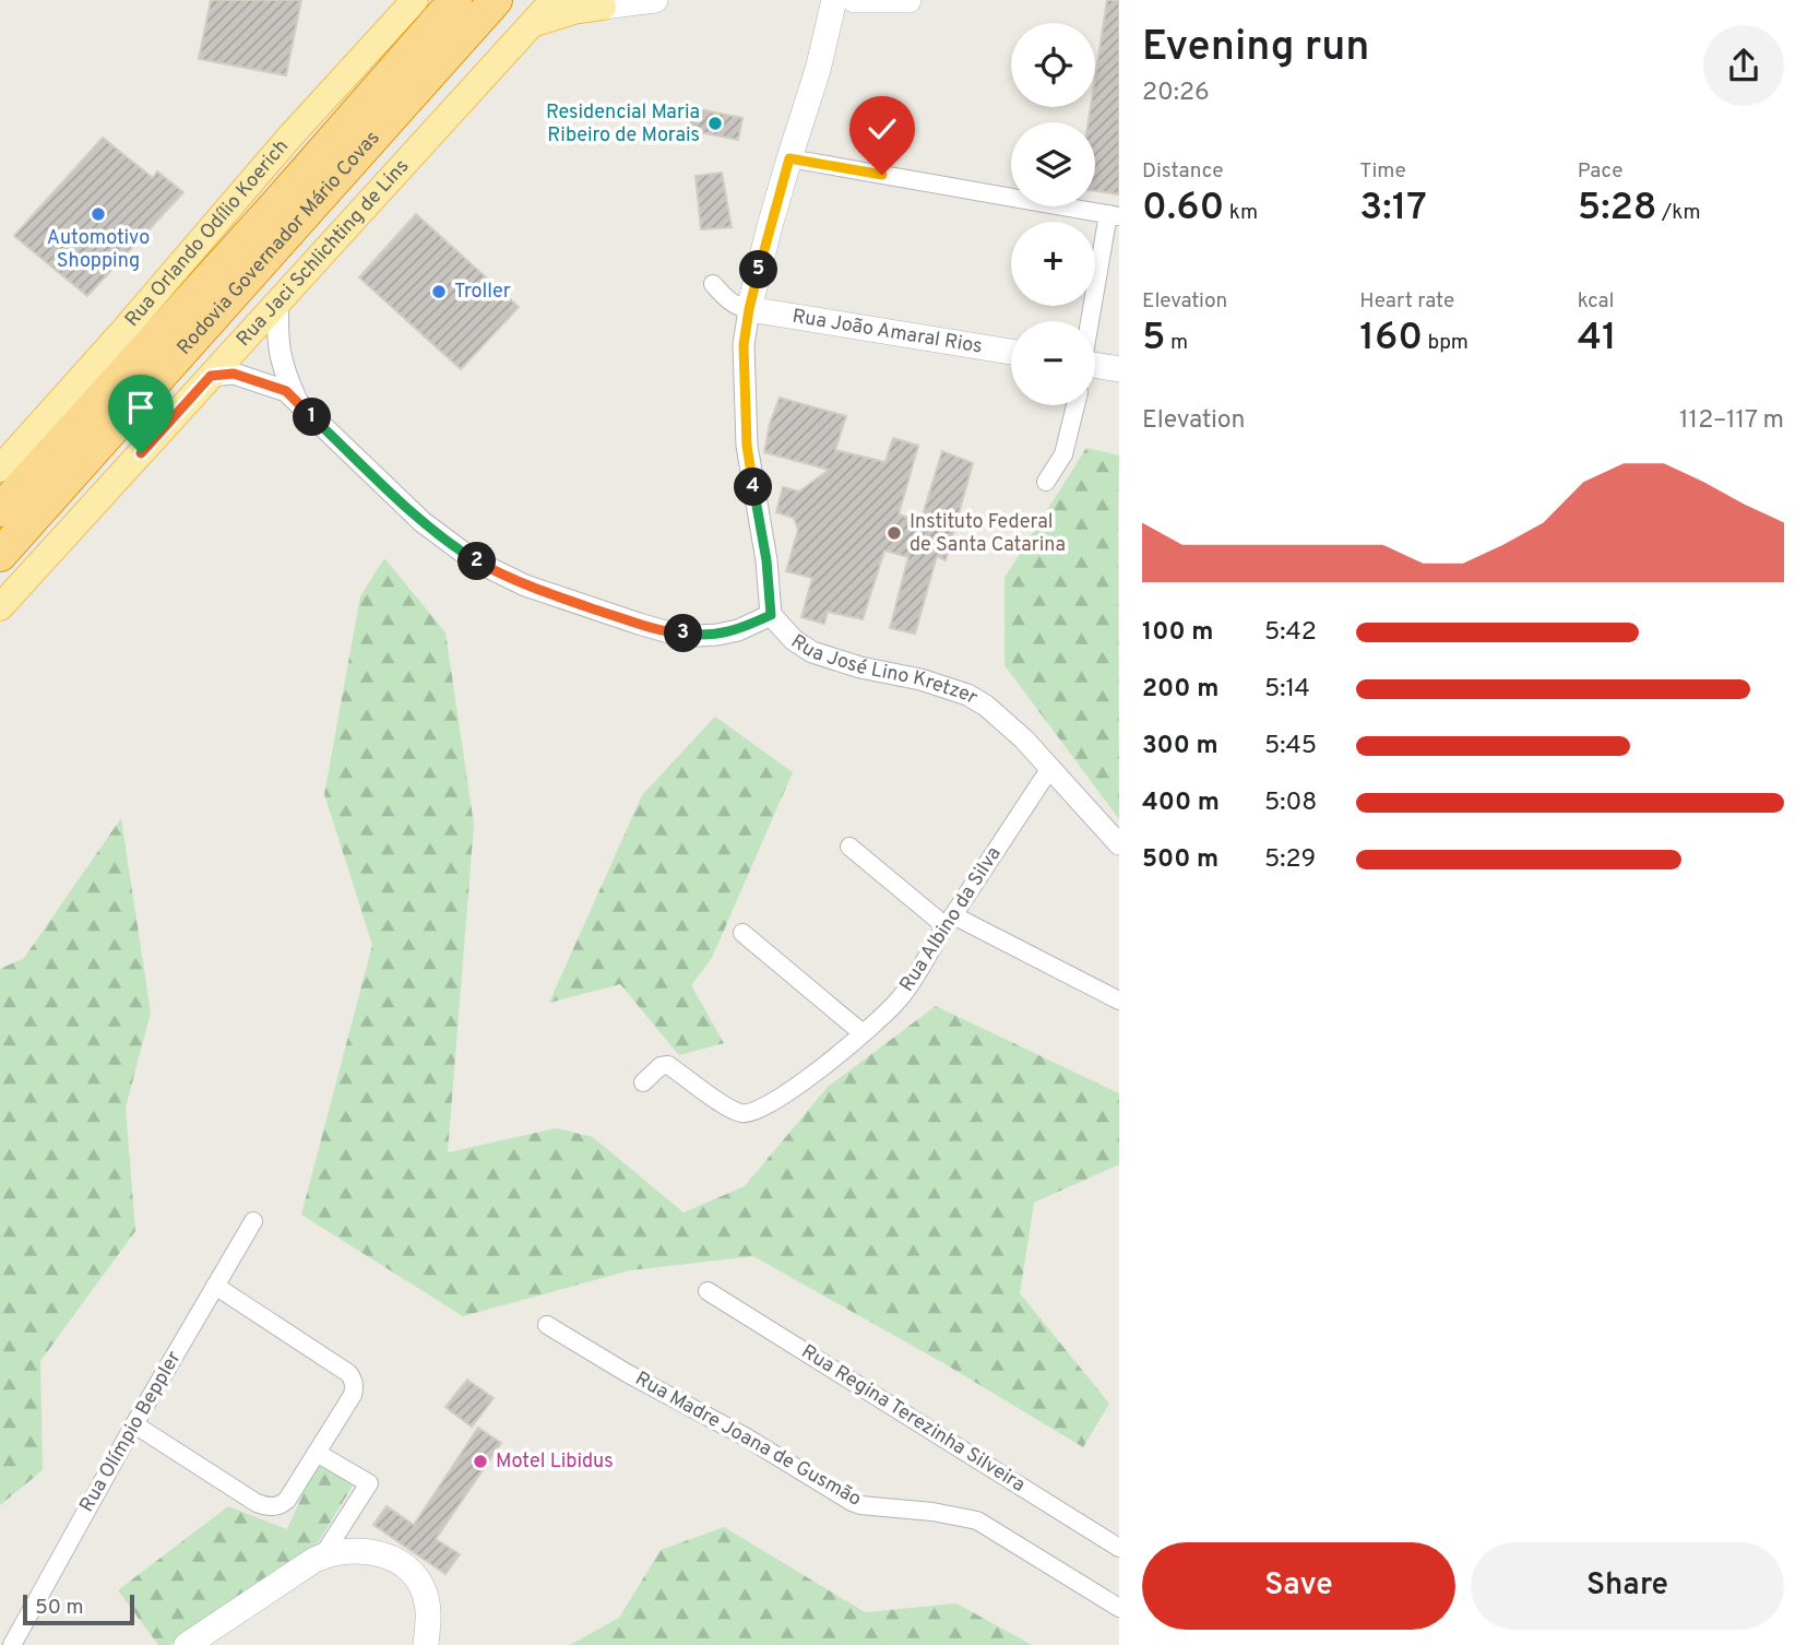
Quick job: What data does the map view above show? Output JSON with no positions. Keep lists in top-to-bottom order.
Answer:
{
  "streets": {
    "highway": ["Rodovia Governador Mário Covas"],
    "main road": ["Rua Orlando Odílio Koerich", "Rua Jaci Schlichting de Lins", "Rua João Amaral Rios"],
    "street": [
      "Rua José Lino Kretzer",
      "Rua Albino da Silva",
      "Rua Regina Terezinha Silveira",
      "Rua Olímpio Beppler",
      "Rua Madre Joana de Gusmão"
    ]
  },
  "crossings": [
    ["Rua José Lino Kretzer", "Rua Albino da Silva"]
  ],
  "places": [
    "Residencial Maria Ribeiro de Morais",
    "Automotivo Shopping",
    "Troller",
    "Instituto Federal de Santa Catarina",
    "Motel Libidus"
  ],
  "scale_bar": "50 m",
  "page": {
    "heading": ["Evening run", "20:26"],
    "map_buttons": ["+", "−"],
    "stats": [
      ["Distance", "0.60 km"],
      ["Time", "3:17"],
      ["Pace", "5:28 /km"],
      ["Elevation", "5 m"],
      ["Heart rate", "160 bpm"],
      ["kcal", "41"]
    ],
    "pins": [
      "5",
      "1",
      "4",
      "2",
      "3"
    ],
    "chart": ["Elevation", "112–117 m"],
    "list": [
      {
        "name": "100 m",
        "note": "5:42"
      },
      {
        "name": "200 m",
        "note": "5:14"
      },
      {
        "name": "300 m",
        "note": "5:45"
      },
      {
        "name": "400 m",
        "note": "5:08"
      },
      {
        "name": "500 m",
        "note": "5:29"
      }
    ],
    "buttons": ["Save", "Share"],
    "scale": "50 m"
  }
}
